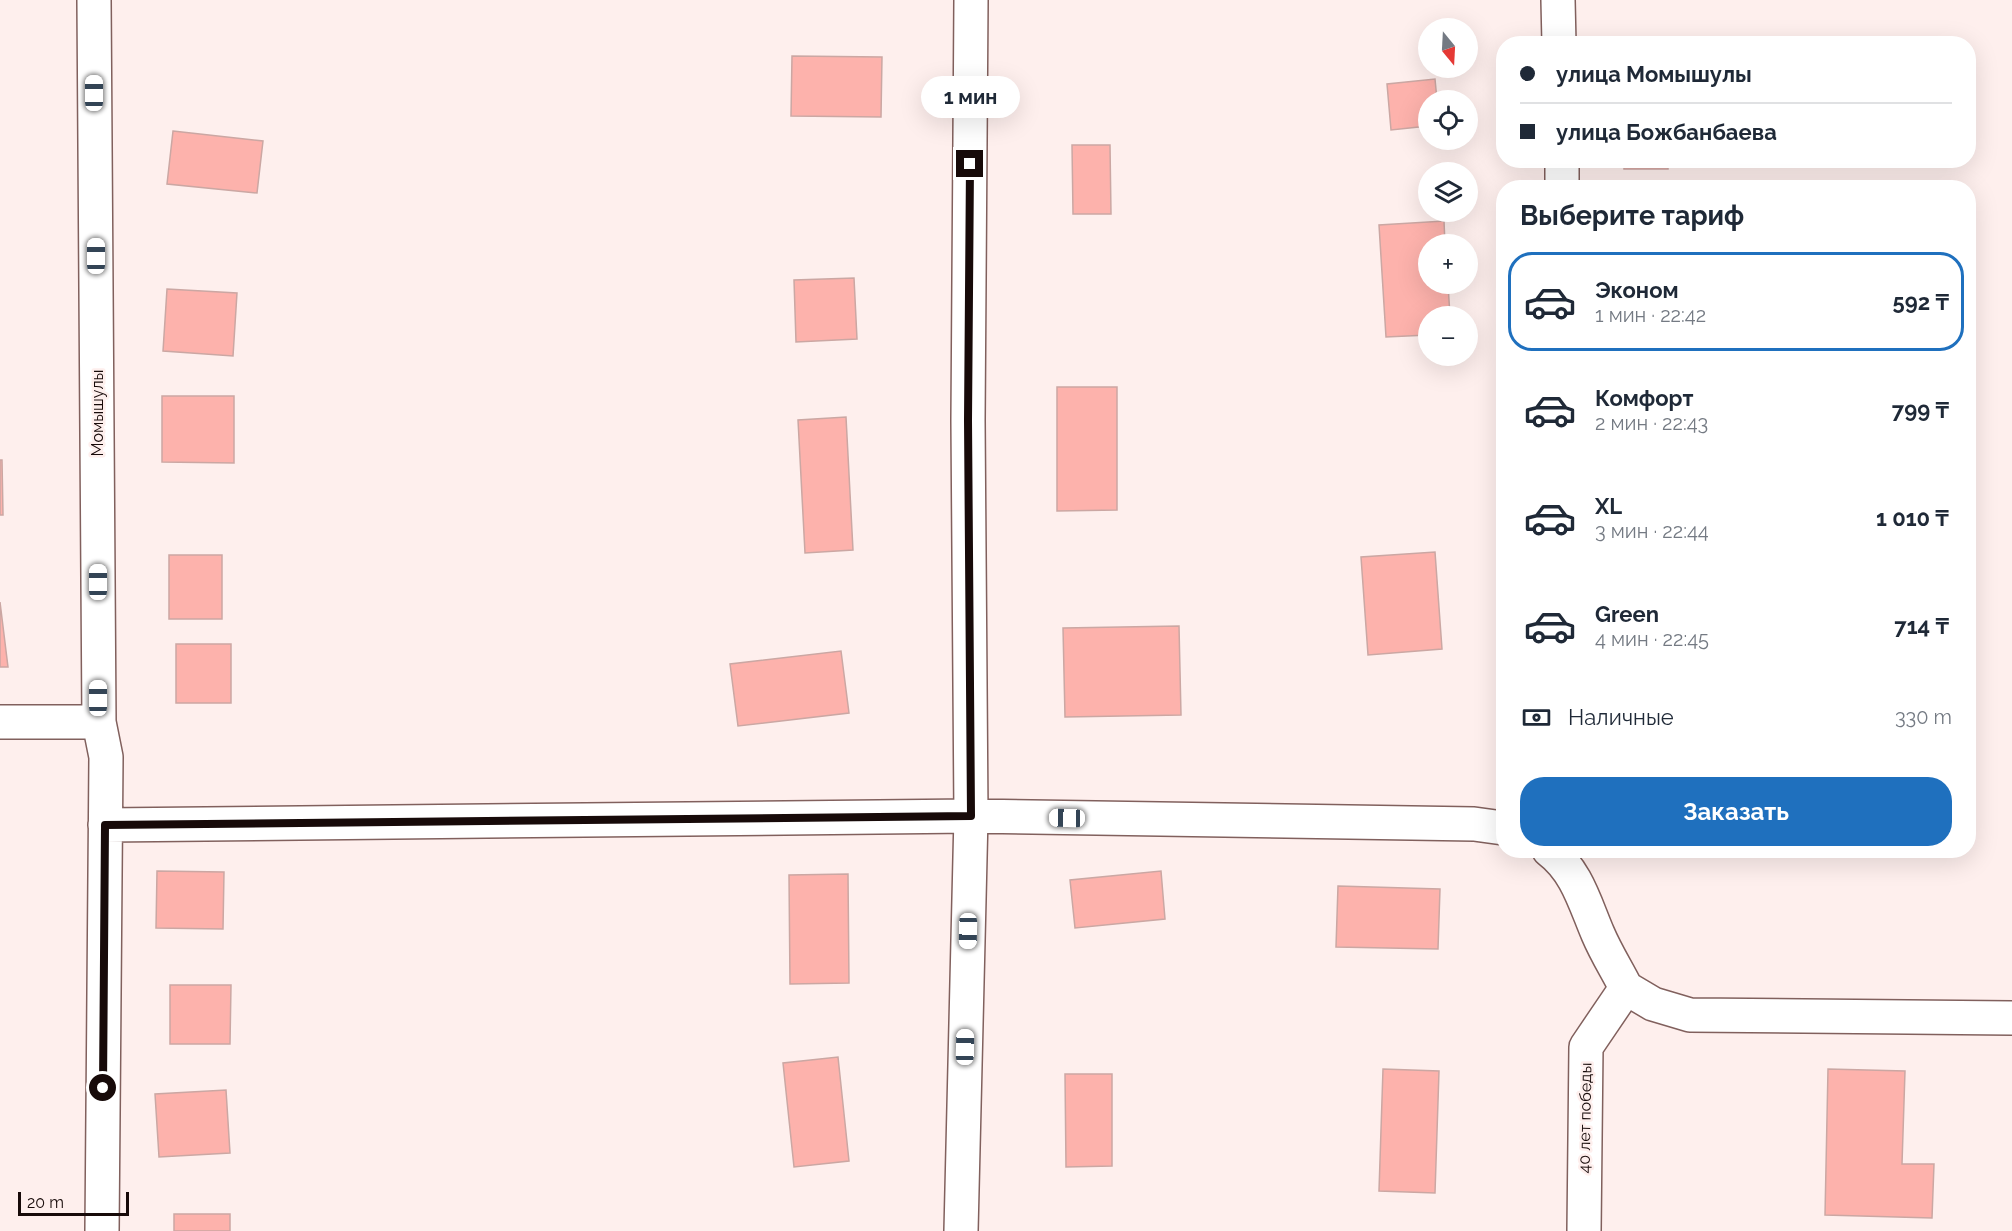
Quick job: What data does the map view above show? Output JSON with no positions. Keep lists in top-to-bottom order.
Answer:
{
  "streets": {
    "street": ["Момышулы", "40 лет победы"]
  },
  "scale_bar": "20 m",
  "north": "bottom",
  "page": {
    "map_buttons": ["+", "−"],
    "banner": ["улица Момышулы", "улица Божбанбаева"],
    "bubble": "1 мин",
    "heading": "Выберите тариф",
    "list": [
      {
        "name": "Эконом",
        "note": "1 мин · 22:42",
        "value": "592 ₸"
      },
      {
        "name": "Комфорт",
        "note": "2 мин · 22:43",
        "value": "799 ₸"
      },
      {
        "name": "XL",
        "note": "3 мин · 22:44",
        "value": "1 010 ₸"
      },
      {
        "name": "Green",
        "note": "4 мин · 22:45",
        "value": "714 ₸"
      }
    ],
    "pay": ["Наличные", "330 m"],
    "buttons": "Заказать",
    "scale": "20 m"
  }
}
